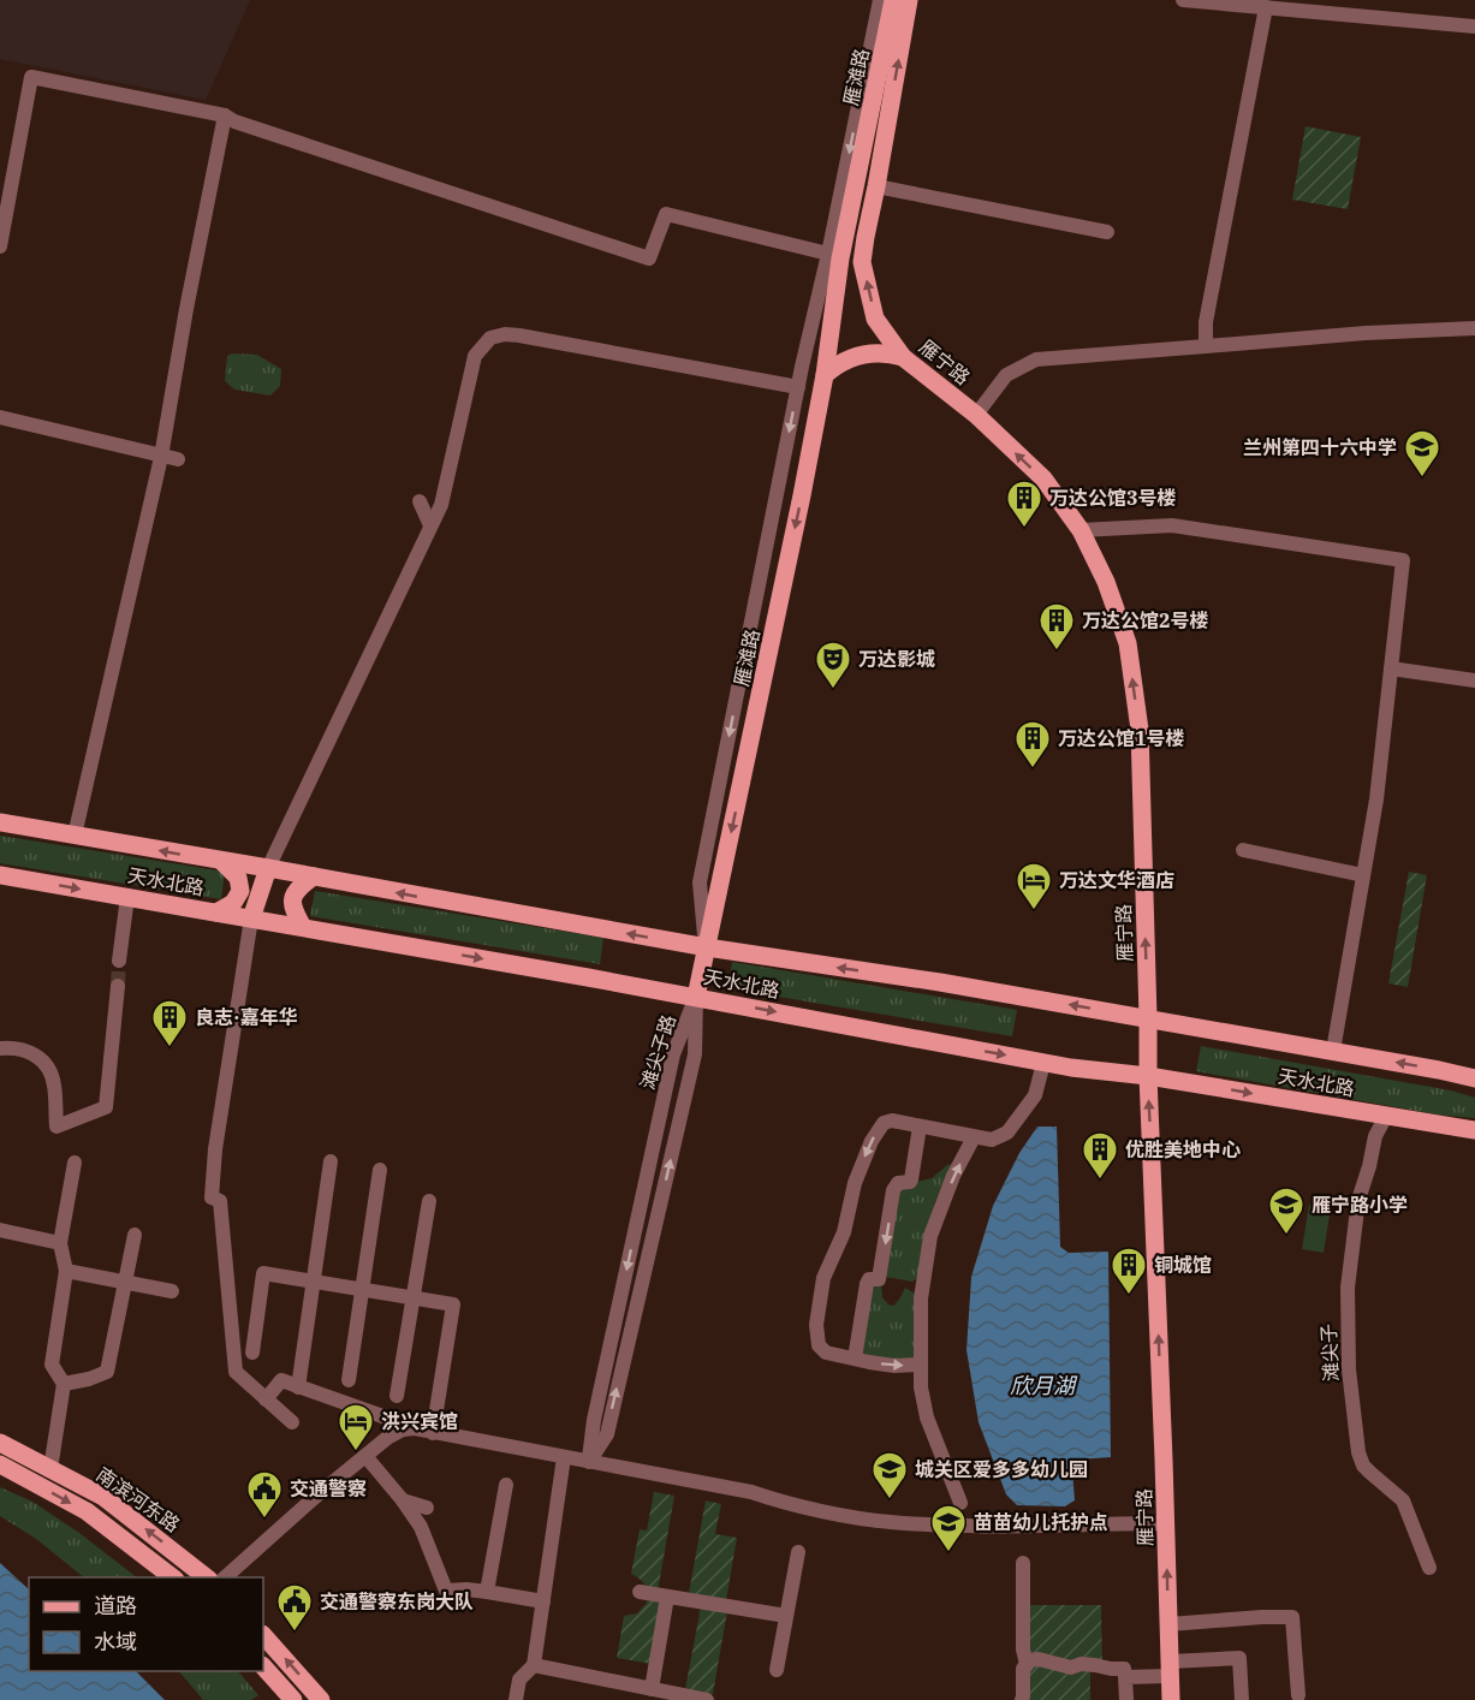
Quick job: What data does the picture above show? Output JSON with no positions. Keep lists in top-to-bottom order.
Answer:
{
  "streets": {
    "main road": [
      "雁滩路",
      "雁宁路",
      "天水北路",
      "南滨河东路"
    ],
    "street": ["滩尖子路", "滩尖子"]
  },
  "crossings": [
    ["雁滩路", "雁宁路"],
    ["雁滩路", "天水北路"],
    ["雁滩路", "滩尖子路"],
    ["雁宁路", "天水北路"],
    ["天水北路", "滩尖子路"],
    ["天水北路", "滩尖子"]
  ],
  "one_way": ["雁宁路"],
  "water": ["欣月湖"],
  "places": {
    "school or university": [
      "兰州第四十六中学",
      "雁宁路小学",
      "城关区爱多多幼儿园",
      "苗苗幼儿托护点"
    ],
    "building": [
      "万达公馆3号楼",
      "万达公馆2号楼",
      "万达公馆1号楼",
      "良志·嘉年华",
      "优胜美地中心",
      "铜城馆"
    ],
    "theatre": ["万达影城"],
    "hotel": ["万达文华酒店", "洪兴宾馆"],
    "public building": ["交通警察", "交通警察东岗大队"]
  },
  "legend": ["道路", "水域"]
}
